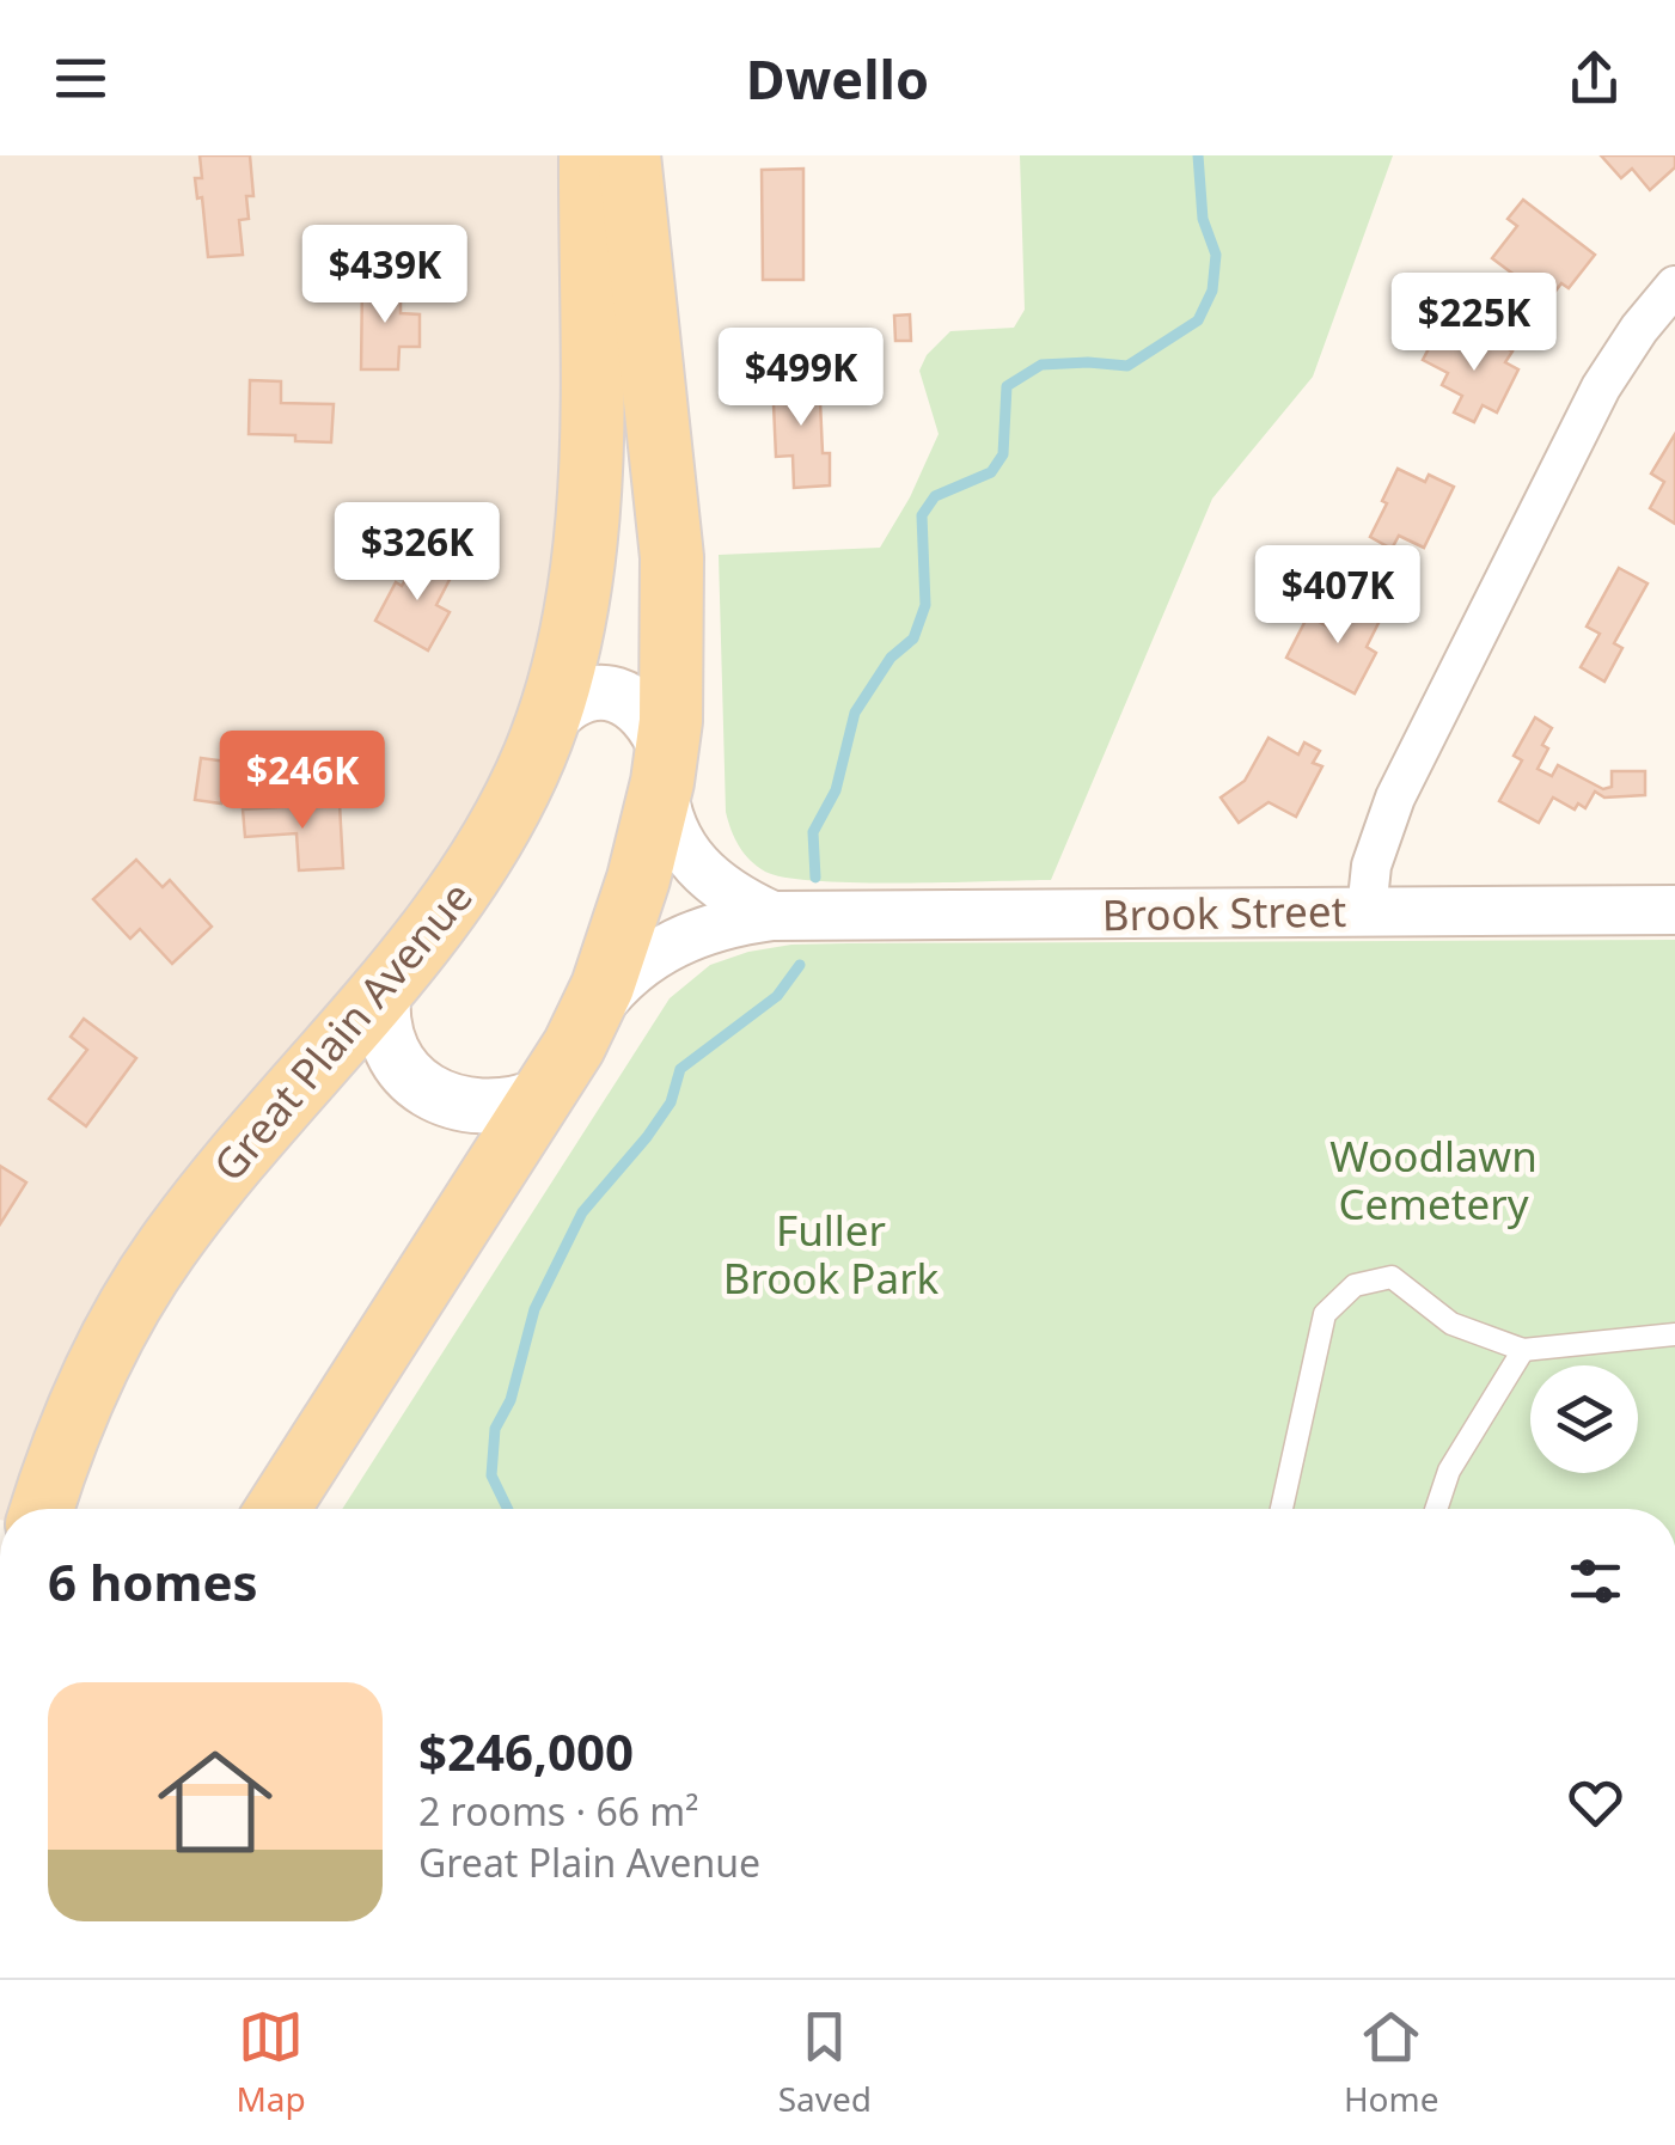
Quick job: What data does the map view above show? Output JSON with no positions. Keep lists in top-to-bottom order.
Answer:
{
  "streets": {
    "main road": ["Great Plain Avenue"],
    "street": ["Brook Street"]
  },
  "parks": ["Woodlawn Cemetery", "Fuller Brook Park"],
  "page": {
    "header": "Dwello",
    "price": [
      "$439K",
      "$225K",
      "$499K",
      "$326K",
      "$407K",
      "$246K"
    ],
    "heading": "6 homes",
    "list": [
      {
        "name": "$246,000",
        "note": "2 rooms · 66 m² · Great Plain Avenue"
      }
    ],
    "tabs": ["Map", "Saved", "Home"]
  }
}
